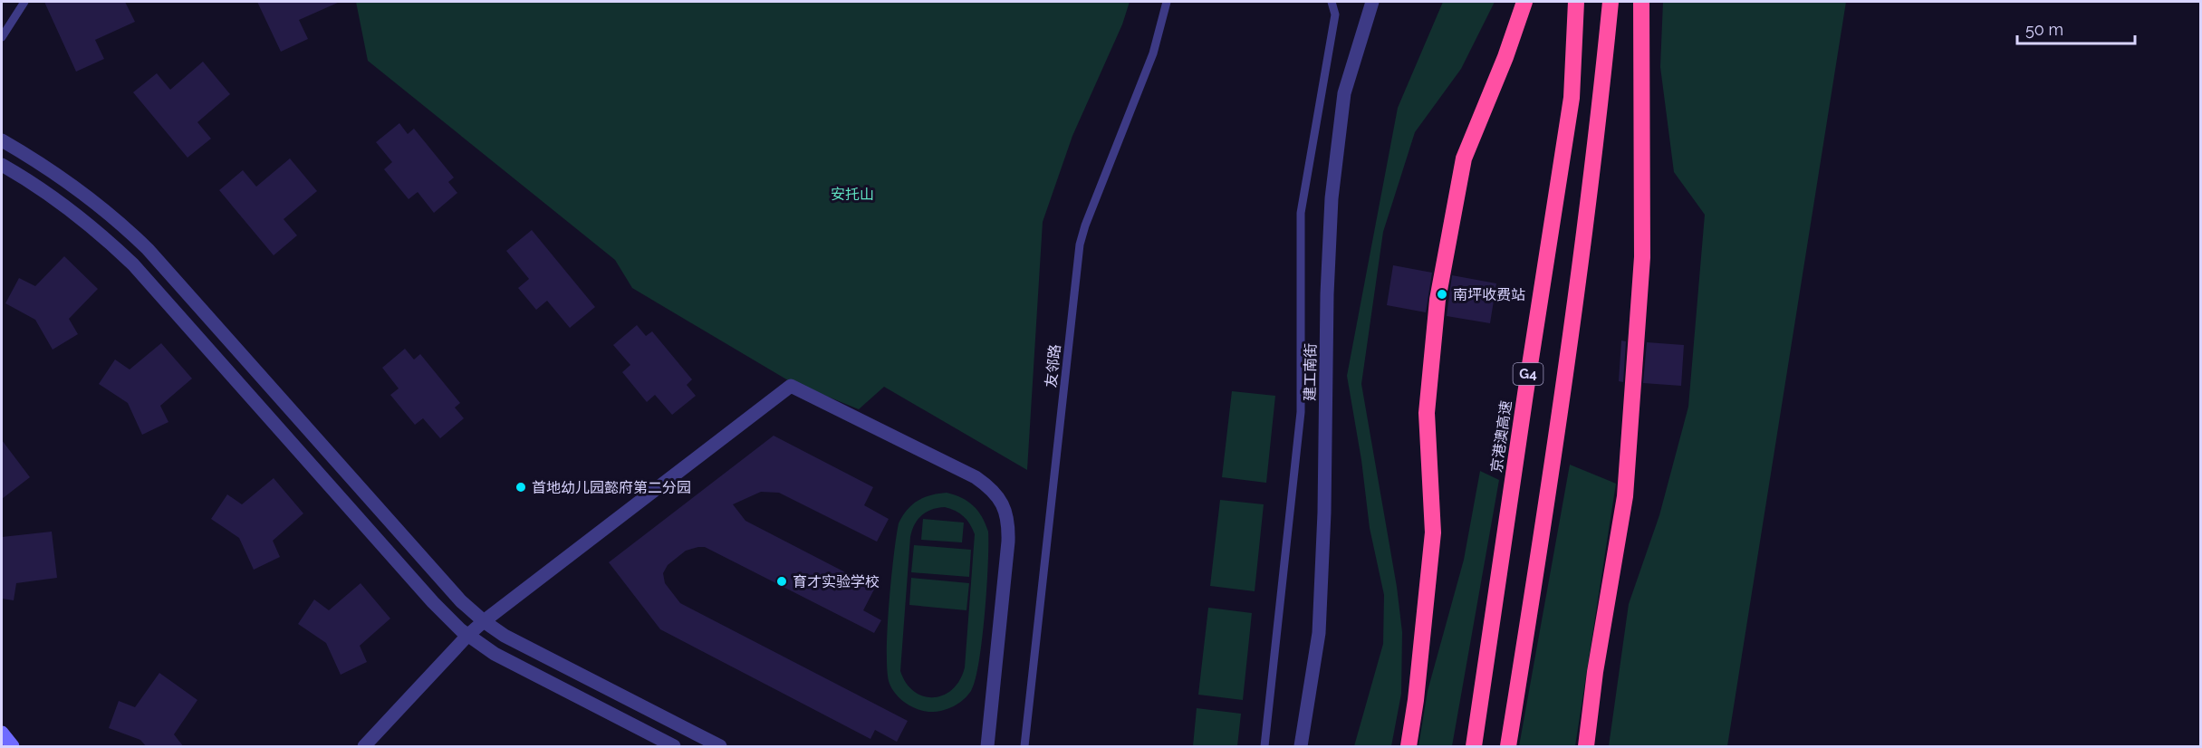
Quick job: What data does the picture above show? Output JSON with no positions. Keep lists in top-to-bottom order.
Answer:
{
  "streets": {
    "highway": ["G4", "京港澳高速"],
    "street": ["建工南街"],
    "lane": ["友邻路"]
  },
  "parks": ["安托山"],
  "places": ["南坪收费站", "首地幼儿园懿府第二分园", "育才实验学校"],
  "scale_bar": "50 m"
}
